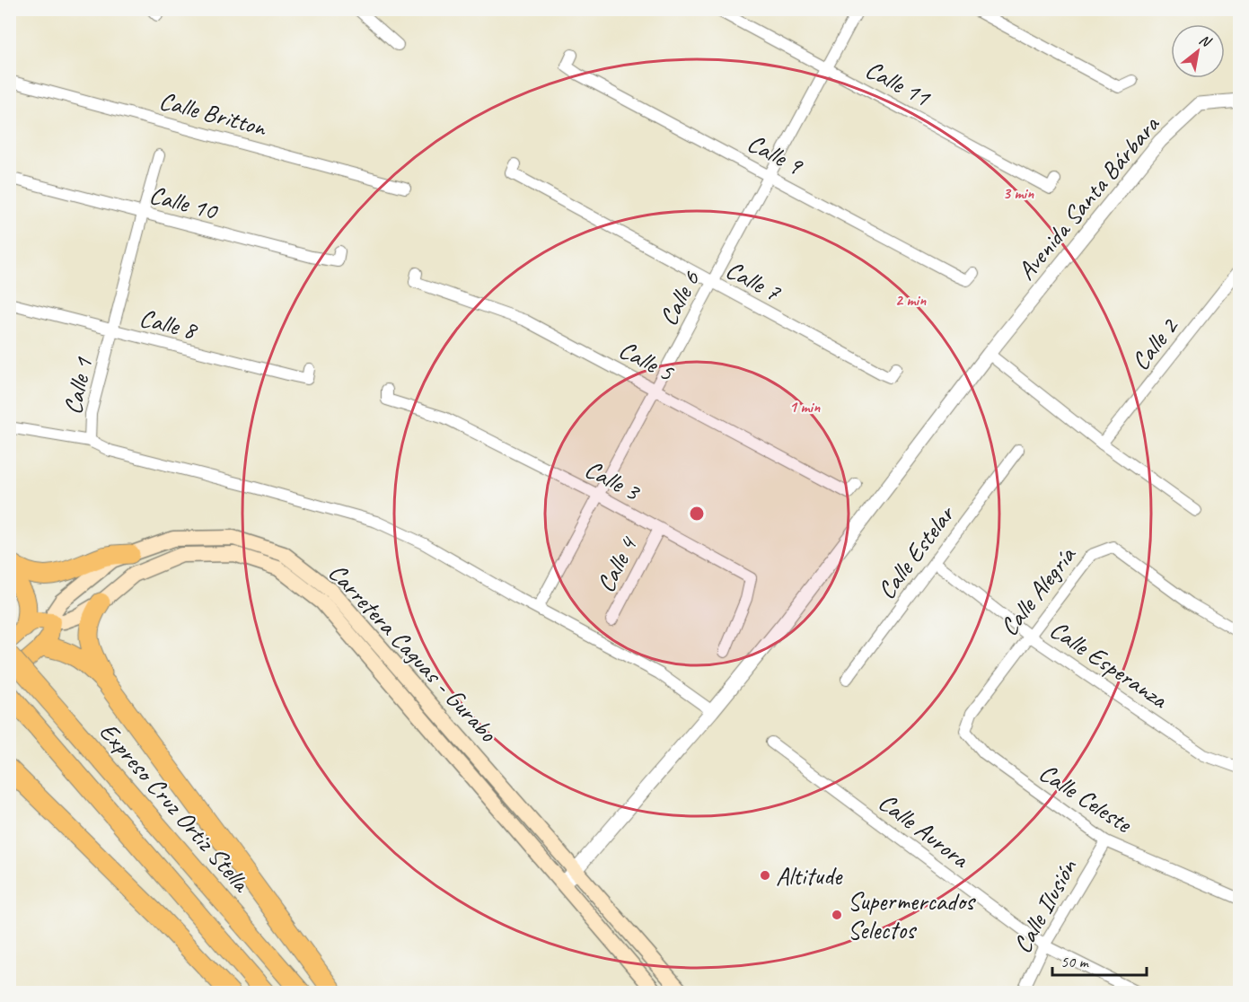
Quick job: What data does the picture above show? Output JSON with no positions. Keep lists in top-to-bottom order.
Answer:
{
  "streets": {
    "highway": ["Expreso Cruz Ortiz Stella"],
    "main road": ["Carretera Caguas - Gurabo"],
    "street": [
      "Calle 11",
      "Calle Britton",
      "Calle 9",
      "Avenida Santa Bárbara",
      "Calle 10",
      "Calle 7",
      "Calle 6",
      "Calle 8",
      "Calle 2",
      "Calle 5",
      "Calle 1",
      "Calle 3",
      "Calle Estelar",
      "Calle 4",
      "Calle Alegría",
      "Calle Esperanza",
      "Calle Celeste",
      "Calle Aurora",
      "Calle Ilusión"
    ]
  },
  "crossings": [
    ["Calle 11", "Calle 6"],
    ["Calle 9", "Calle 6"],
    ["Avenida Santa Bárbara", "Calle 1"],
    ["Avenida Santa Bárbara", "Carretera Caguas - Gurabo"],
    ["Calle 10", "Calle 1"],
    ["Calle 7", "Calle 6"],
    ["Calle 6", "Calle 5"],
    ["Calle 6", "Calle 1"],
    ["Calle 6", "Calle 3"],
    ["Calle 8", "Calle 1"],
    ["Calle 3", "Calle 4"],
    ["Calle Estelar", "Calle Esperanza"],
    ["Calle Alegría", "Calle Esperanza"],
    ["Calle Alegría", "Calle Celeste"],
    ["Calle Celeste", "Calle Ilusión"],
    ["Calle Aurora", "Calle Ilusión"]
  ],
  "places": ["Altitude", "Supermercados Selectos"],
  "scale_bar": "50 m",
  "north": "top right",
  "rings": ["3 min", "2 min", "1 min"]
}
